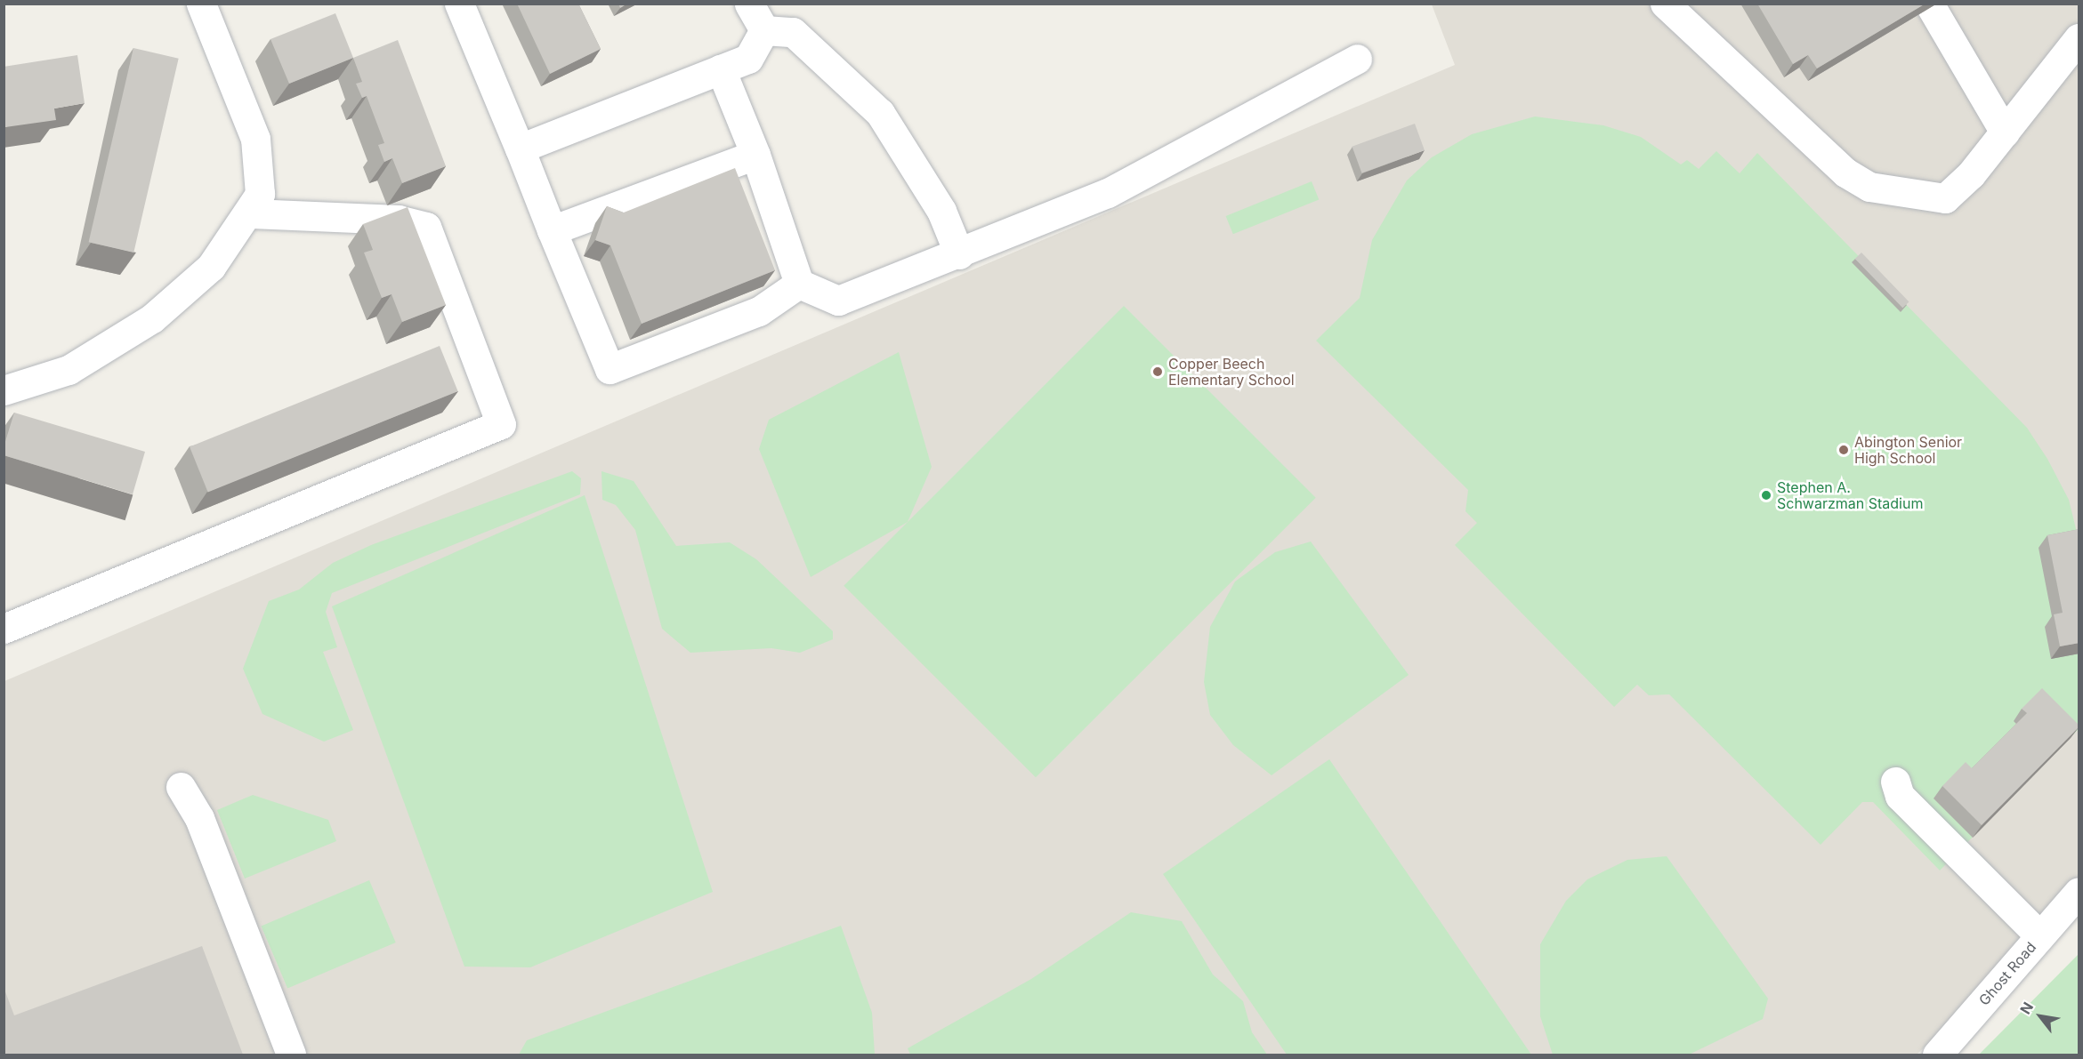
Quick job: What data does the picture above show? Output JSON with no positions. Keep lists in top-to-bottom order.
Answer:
{
  "streets": {
    "street": ["Ghost Road"]
  },
  "places": ["Copper Beech Elementary School", "Abington Senior High School", "Stephen A. Schwarzman Stadium"],
  "north": "top left"
}
